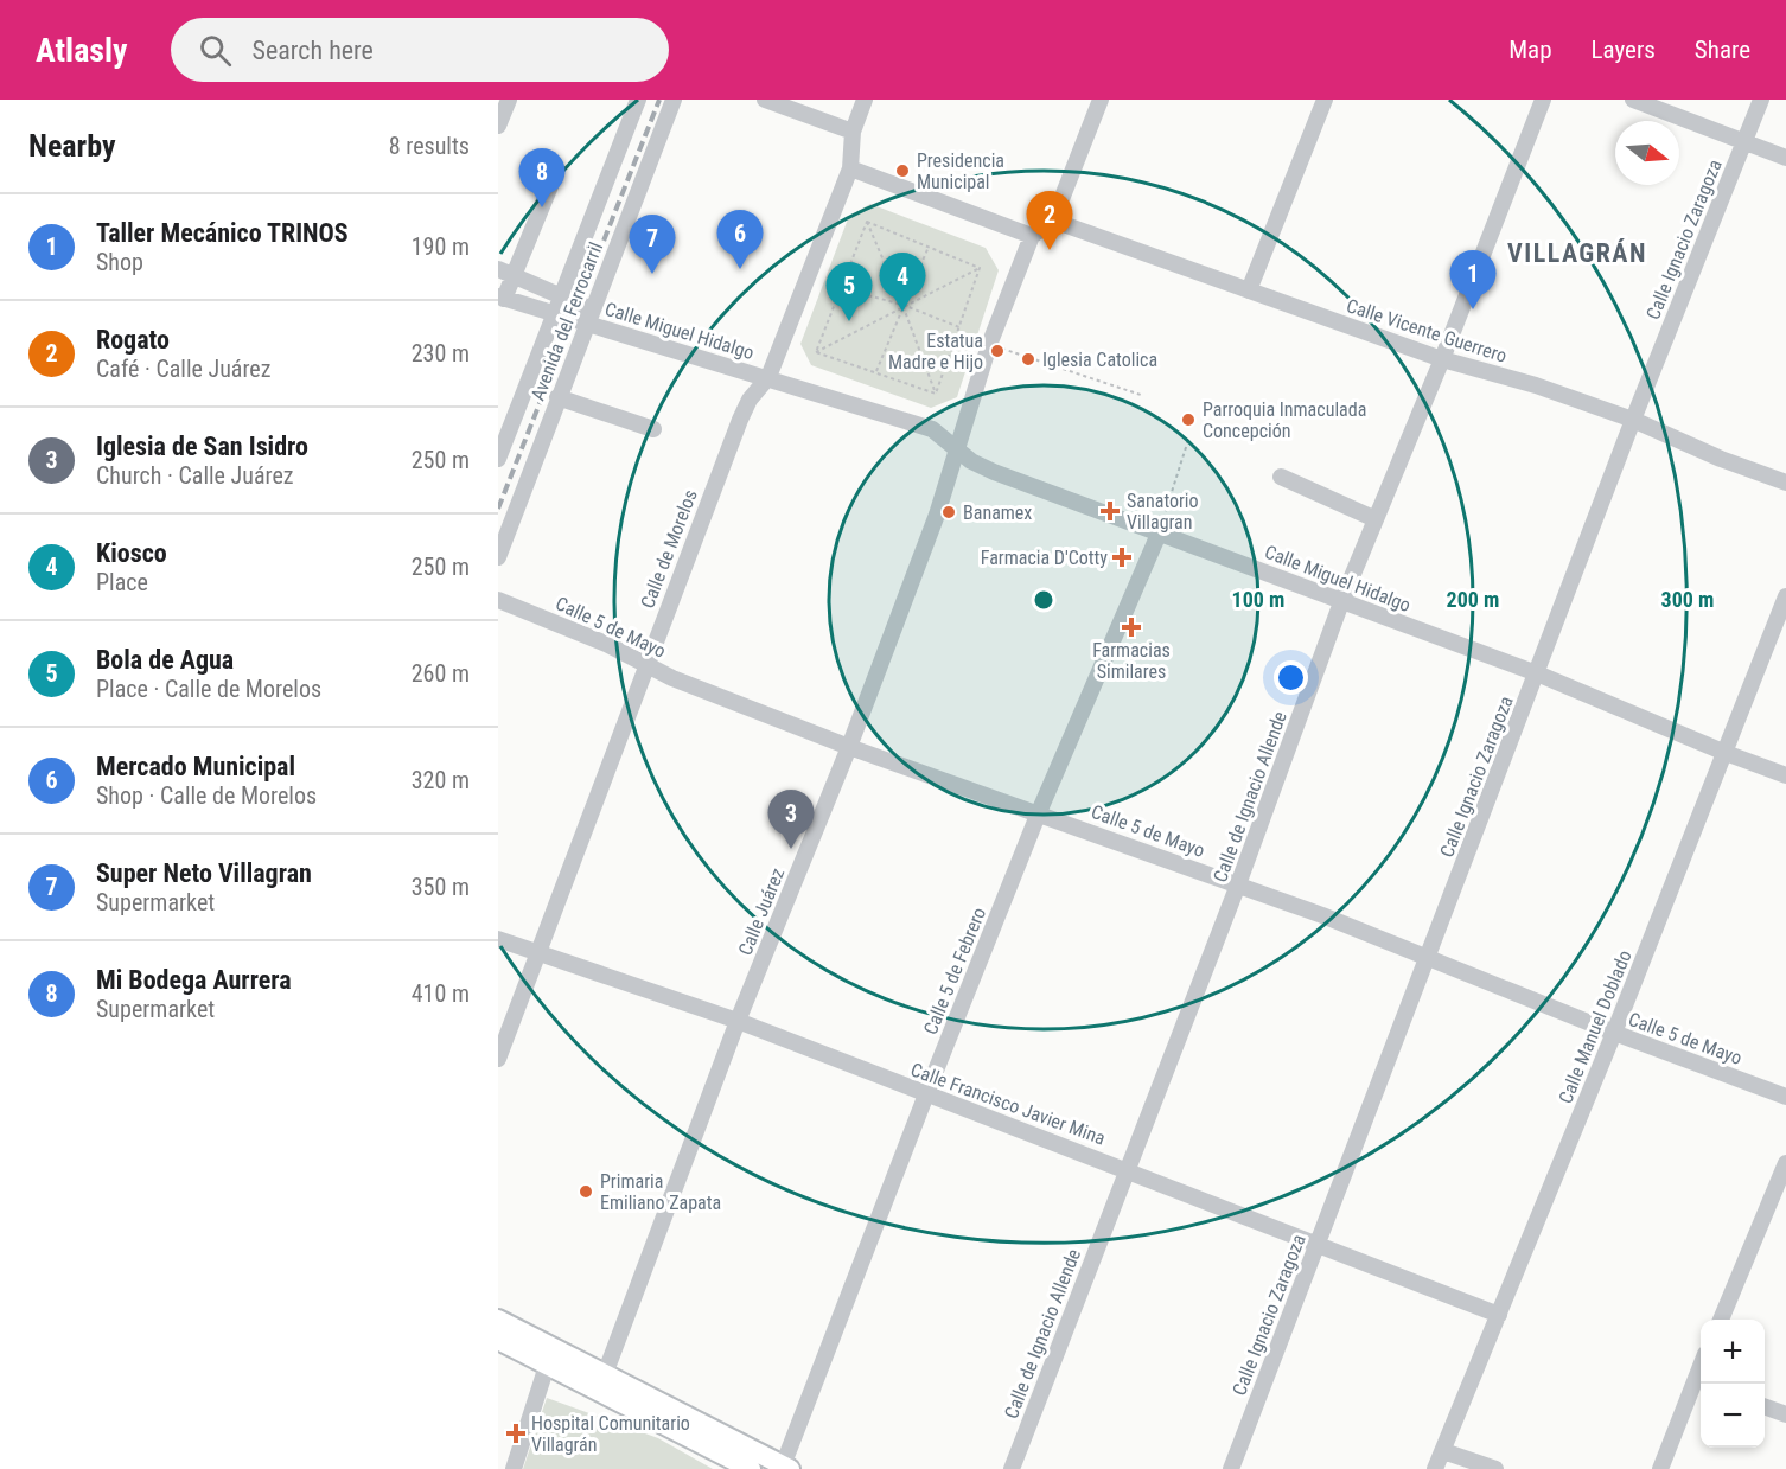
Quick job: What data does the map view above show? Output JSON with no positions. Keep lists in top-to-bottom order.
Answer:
{
  "streets": {
    "street": [
      "Calle Ignacio Zaragoza",
      "Avenida del Ferrocarril",
      "Calle Miguel Hidalgo",
      "Calle Vicente Guerrero",
      "Calle de Morelos",
      "Calle 5 de Mayo",
      "Calle de Ignacio Allende",
      "Calle Juárez",
      "Calle 5 de Febrero",
      "Calle Manuel Doblado",
      "Calle Francisco Javier Mina"
    ]
  },
  "crossings": [
    ["Calle Ignacio Zaragoza", "Calle Miguel Hidalgo"],
    ["Calle Ignacio Zaragoza", "Calle Vicente Guerrero"],
    ["Calle Ignacio Zaragoza", "Calle 5 de Mayo"],
    ["Calle Ignacio Zaragoza", "Calle Francisco Javier Mina"],
    ["Avenida del Ferrocarril", "Calle Miguel Hidalgo"],
    ["Calle Miguel Hidalgo", "Calle de Morelos"],
    ["Calle Miguel Hidalgo", "Calle de Ignacio Allende"],
    ["Calle Miguel Hidalgo", "Calle Juárez"],
    ["Calle Miguel Hidalgo", "Calle 5 de Febrero"],
    ["Calle Miguel Hidalgo", "Calle Manuel Doblado"],
    ["Calle Vicente Guerrero", "Calle de Ignacio Allende"],
    ["Calle de Morelos", "Calle 5 de Mayo"],
    ["Calle de Morelos", "Calle Francisco Javier Mina"],
    ["Calle 5 de Mayo", "Calle de Ignacio Allende"],
    ["Calle 5 de Mayo", "Calle Juárez"],
    ["Calle 5 de Mayo", "Calle 5 de Febrero"],
    ["Calle 5 de Mayo", "Calle Manuel Doblado"],
    ["Calle de Ignacio Allende", "Calle Francisco Javier Mina"],
    ["Calle Juárez", "Calle Francisco Javier Mina"],
    ["Calle 5 de Febrero", "Calle Francisco Javier Mina"],
    ["Calle Manuel Doblado", "Calle Francisco Javier Mina"]
  ],
  "districts": ["VILLAGRÁN"],
  "places": {
    "other": [
      "Presidencia Municipal",
      "Estatua Madre e Hijo",
      "Iglesia Catolica",
      "Parroquia Inmaculada Concepción",
      "Banamex",
      "Primaria Emiliano Zapata"
    ],
    "health": [
      "Sanatorio Villagran",
      "Farmacia D'Cotty",
      "Farmacias Similares",
      "Hospital Comunitario Villagrán"
    ]
  },
  "north": "right",
  "page": {
    "header": "Atlasly",
    "search": "Search here",
    "nav": ["Map", "Layers", "Share"],
    "heading": ["Nearby", "8 results"],
    "pins": [
      "8",
      "2",
      "6",
      "7",
      "1",
      "4",
      "5",
      "3"
    ],
    "list": [
      {
        "mark": "1",
        "name": "Taller Mecánico TRINOS",
        "note": "Shop",
        "value": "190 m"
      },
      {
        "mark": "2",
        "name": "Rogato",
        "note": "Café · Calle Juárez",
        "value": "230 m"
      },
      {
        "mark": "3",
        "name": "Iglesia de San Isidro",
        "note": "Church · Calle Juárez",
        "value": "250 m"
      },
      {
        "mark": "4",
        "name": "Kiosco",
        "note": "Place",
        "value": "250 m"
      },
      {
        "mark": "5",
        "name": "Bola de Agua",
        "note": "Place · Calle de Morelos",
        "value": "260 m"
      },
      {
        "mark": "6",
        "name": "Mercado Municipal",
        "note": "Shop · Calle de Morelos",
        "value": "320 m"
      },
      {
        "mark": "7",
        "name": "Super Neto Villagran",
        "note": "Supermarket",
        "value": "350 m"
      },
      {
        "mark": "8",
        "name": "Mi Bodega Aurrera",
        "note": "Supermarket",
        "value": "410 m"
      }
    ],
    "map_buttons": ["+", "−"]
  },
  "rings": ["100 m", "200 m", "300 m"]
}
